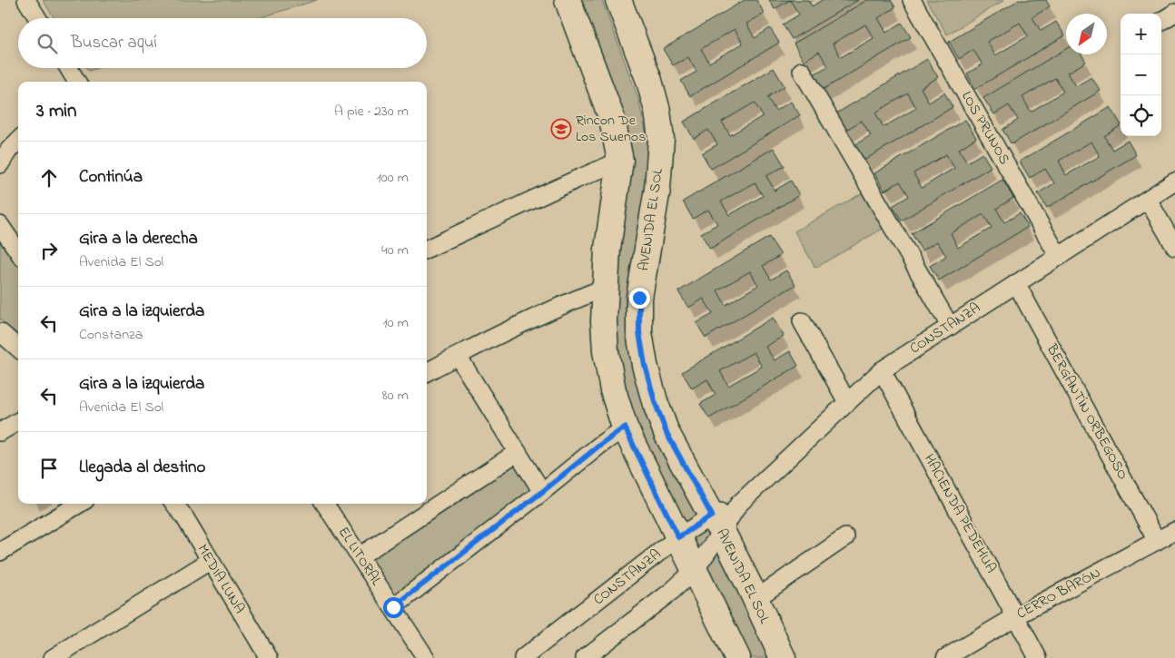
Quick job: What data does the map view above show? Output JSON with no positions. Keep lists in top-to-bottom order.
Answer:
{
  "streets": {
    "main road": ["AVENIDA EL SOL"],
    "street": [
      "LOS PRUNOS",
      "CONSTANZA",
      "BERGANTÍN ORBEGOSO",
      "HACIENDA PEDEHUA",
      "EL LITORAL",
      "MEDIA LUNA",
      "CERRO BARÓN"
    ]
  },
  "crossings": [
    ["LOS PRUNOS", "CONSTANZA"],
    ["AVENIDA EL SOL", "CONSTANZA"],
    ["CONSTANZA", "BERGANTÍN ORBEGOSO"],
    ["CONSTANZA", "HACIENDA PEDEHUA"],
    ["BERGANTÍN ORBEGOSO", "CERRO BARÓN"],
    ["HACIENDA PEDEHUA", "CERRO BARÓN"]
  ],
  "places": {
    "school or university": ["Rincon De Los Suenos"]
  },
  "north": "bottom left",
  "page": {
    "map_buttons": ["+", "−"],
    "search": "Buscar aquí",
    "heading": ["3 min", "A pie · 230 m"],
    "list": [
      ["Continúa", "100 m"],
      ["Gira a la derecha", "Avenida El Sol", "40 m"],
      ["Gira a la izquierda", "Constanza", "10 m"],
      ["Gira a la izquierda", "Avenida El Sol", "80 m"],
      "Llegada al destino"
    ]
  }
}
